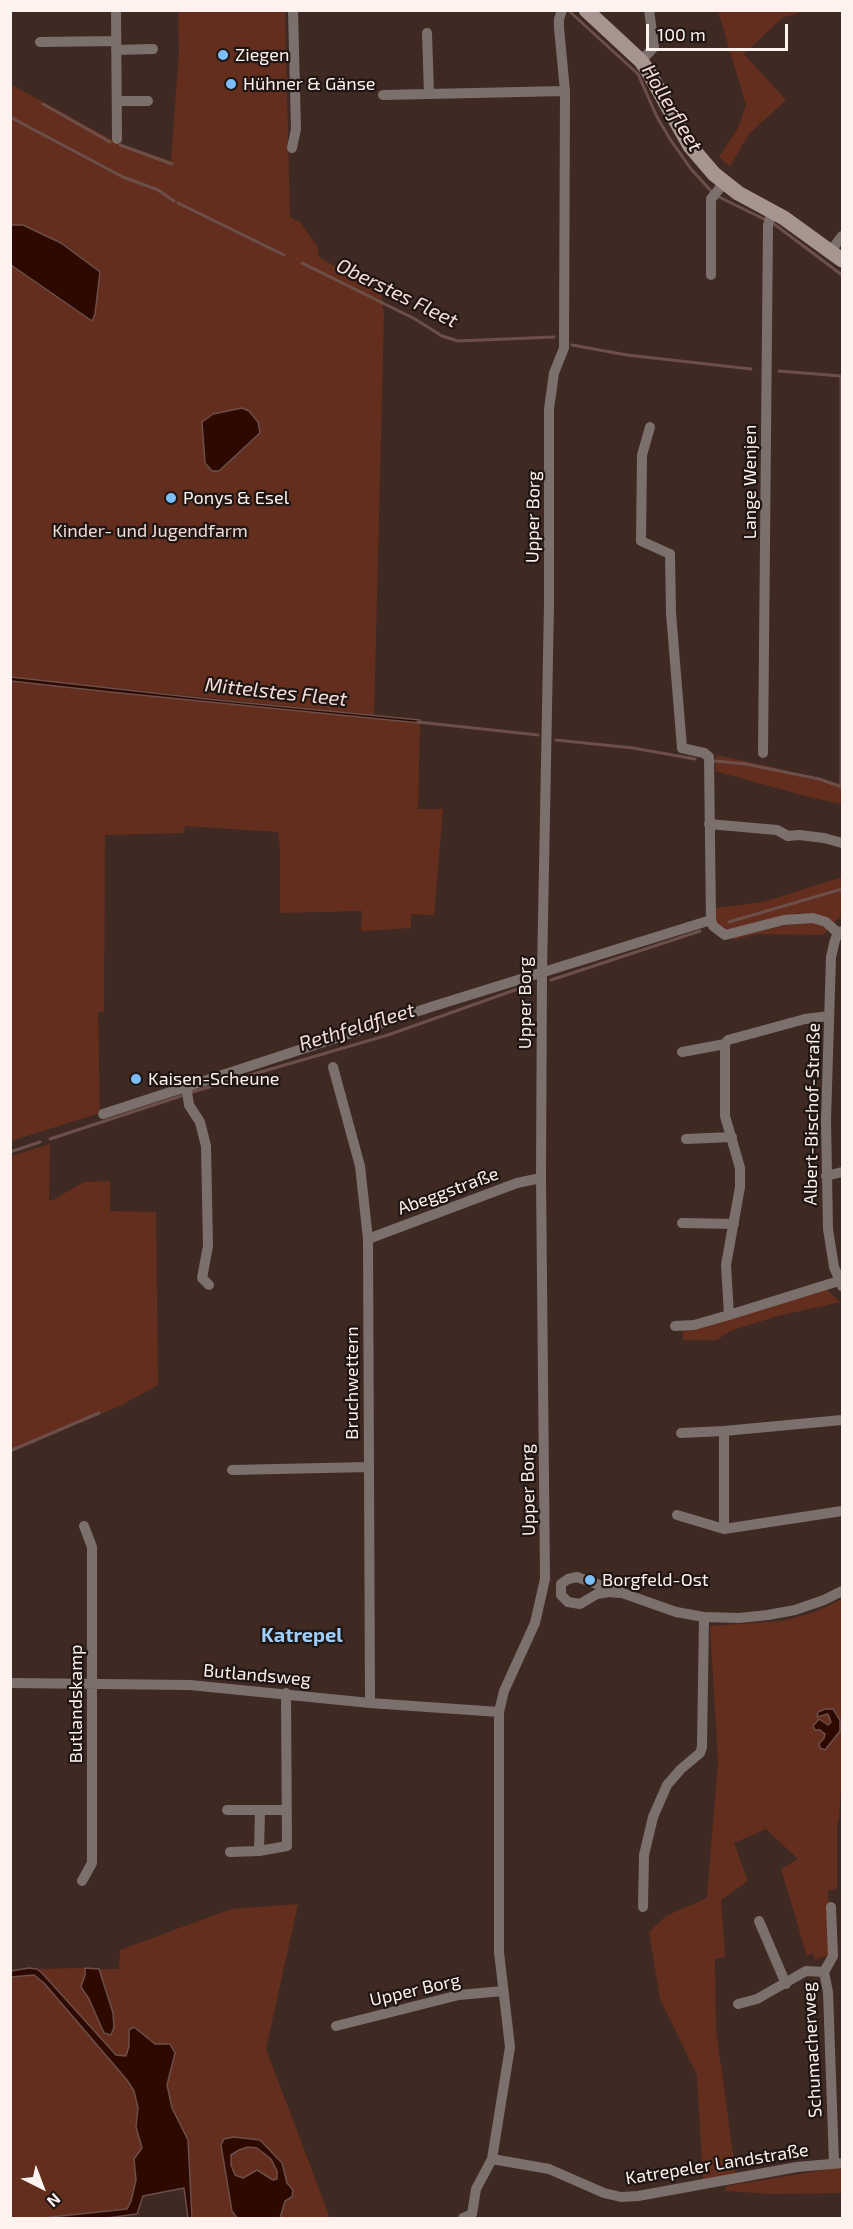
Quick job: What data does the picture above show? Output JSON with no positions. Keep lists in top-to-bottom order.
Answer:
{
  "streets": {
    "street": [
      "Lange Wenjen",
      "Upper Borg",
      "Albert-Bischof-Straße",
      "Abeggstraße",
      "Bruchwettern",
      "Butlandsweg",
      "Butlandskamp",
      "Schumacherweg",
      "Katrepeler Landstraße"
    ]
  },
  "crossings": [
    ["Upper Borg", "Abeggstraße"],
    ["Upper Borg", "Butlandsweg"],
    ["Upper Borg", "Katrepeler Landstraße"],
    ["Abeggstraße", "Bruchwettern"],
    ["Bruchwettern", "Butlandsweg"],
    ["Butlandsweg", "Butlandskamp"],
    ["Schumacherweg", "Katrepeler Landstraße"]
  ],
  "districts": ["Katrepel"],
  "water": [
    "Hollerfleet",
    "Oberstes Fleet",
    "Mittelstes Fleet",
    "Rethfeldfleet"
  ],
  "parks": ["Kinder- und Jugendfarm"],
  "places": [
    "Ziegen",
    "Hühner & Gänse",
    "Ponys & Esel",
    "Kaisen-Scheune",
    "Borgfeld-Ost"
  ],
  "scale_bar": "100 m",
  "north": "bottom right"
}
